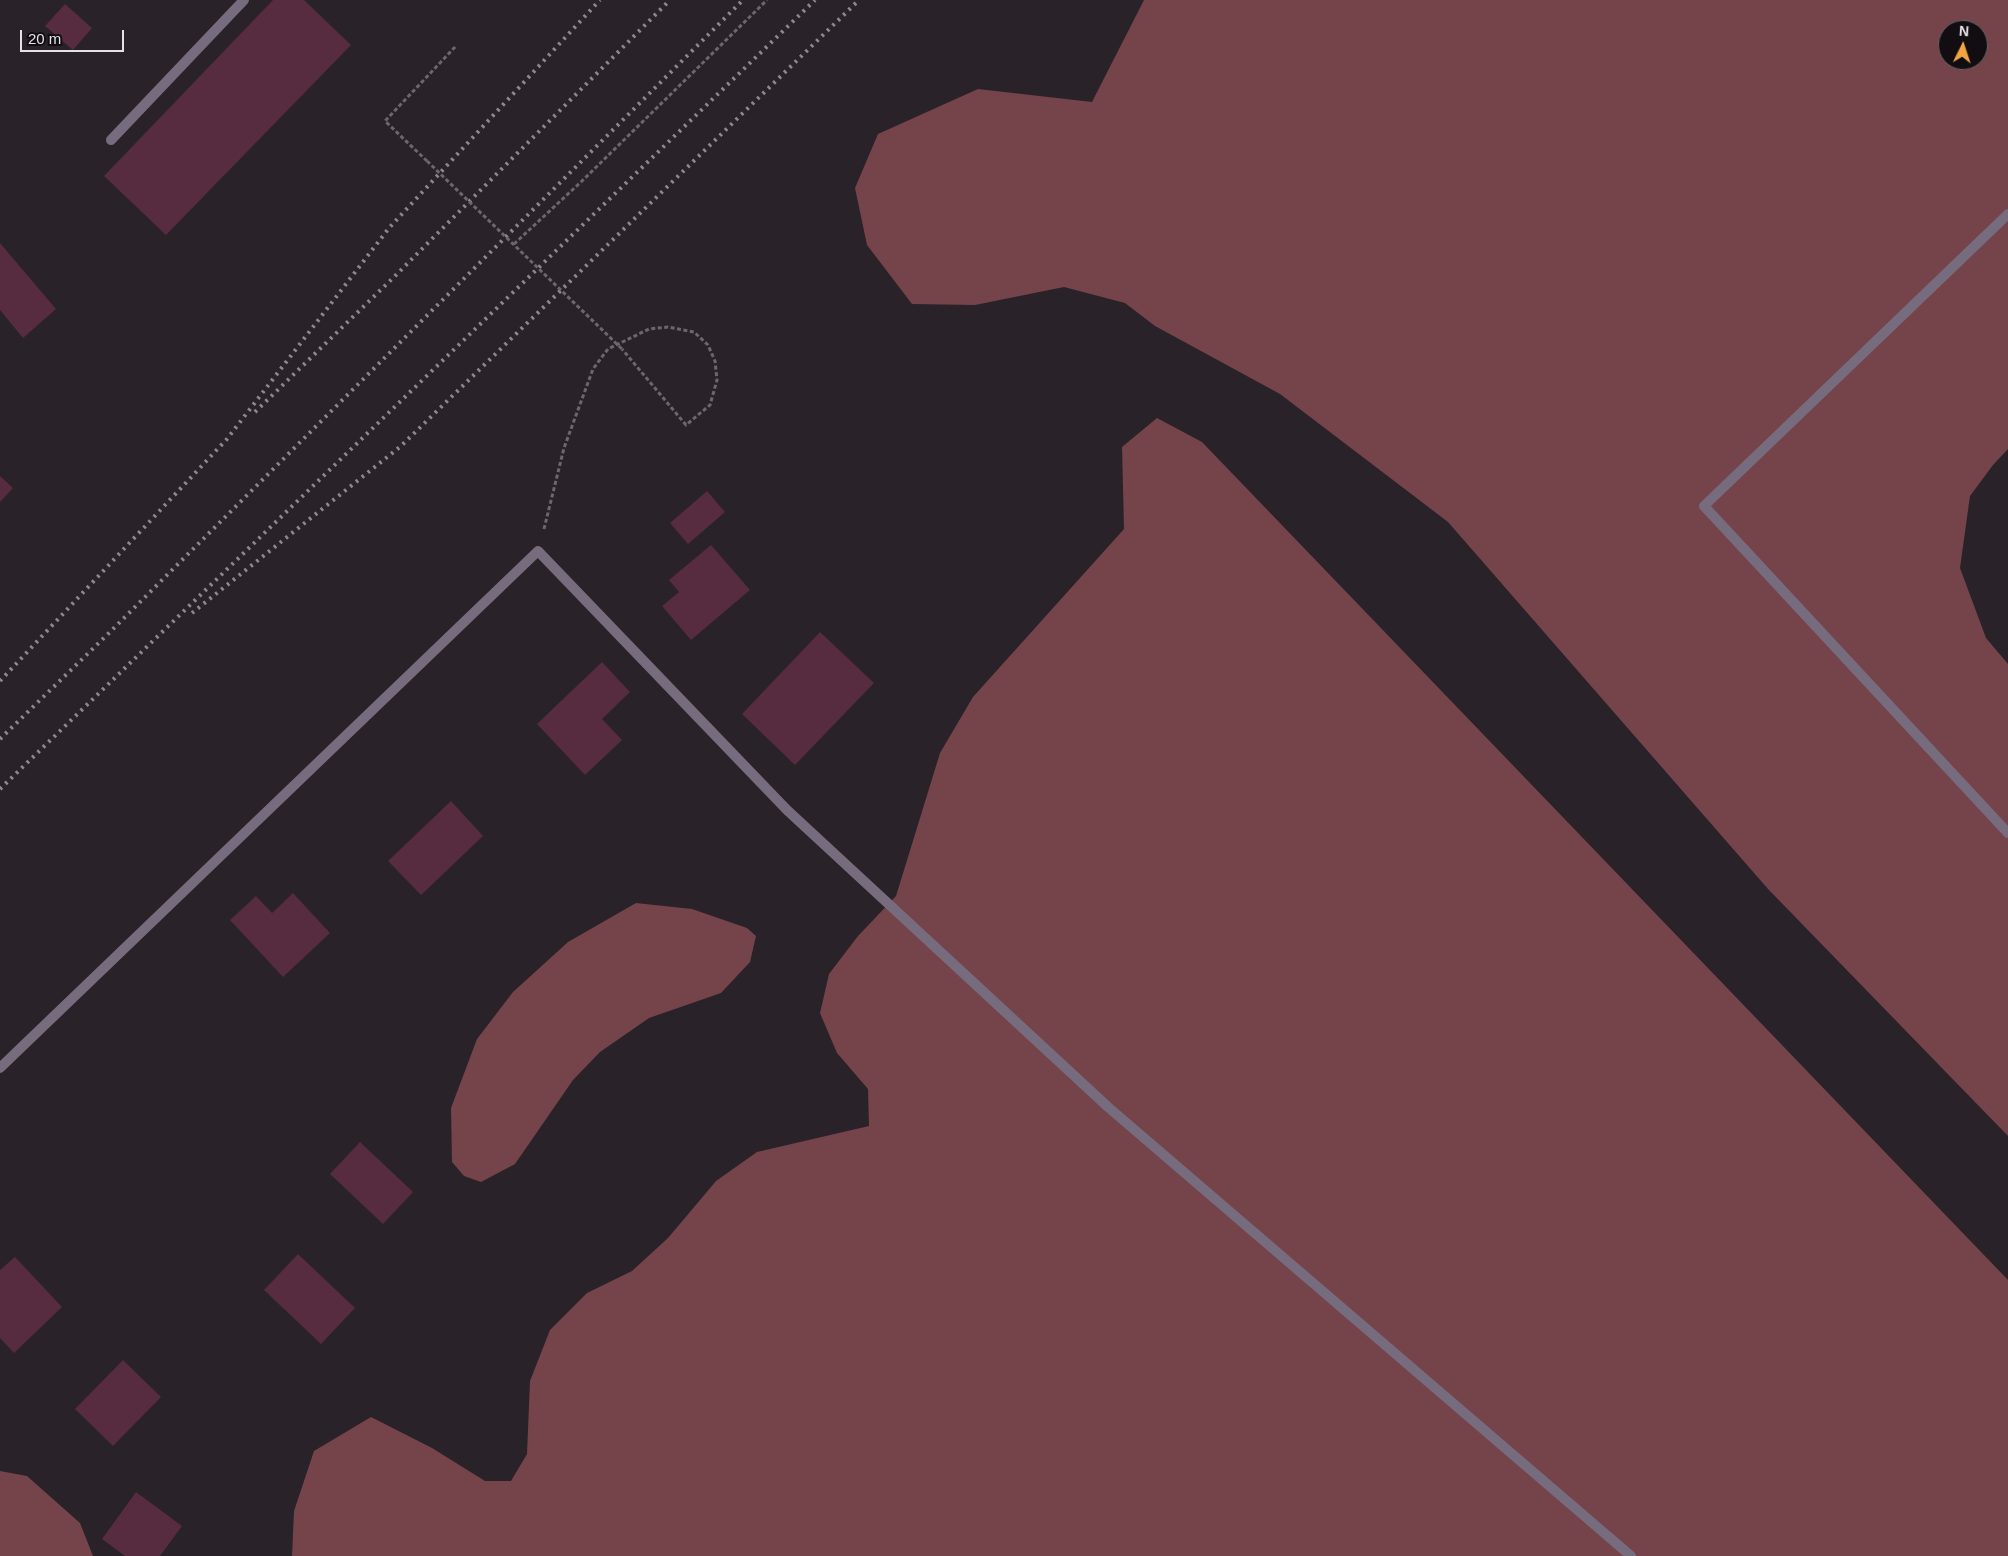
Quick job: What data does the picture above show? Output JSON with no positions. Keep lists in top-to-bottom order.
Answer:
{
  "scale_bar": "20 m",
  "north": "top"
}
